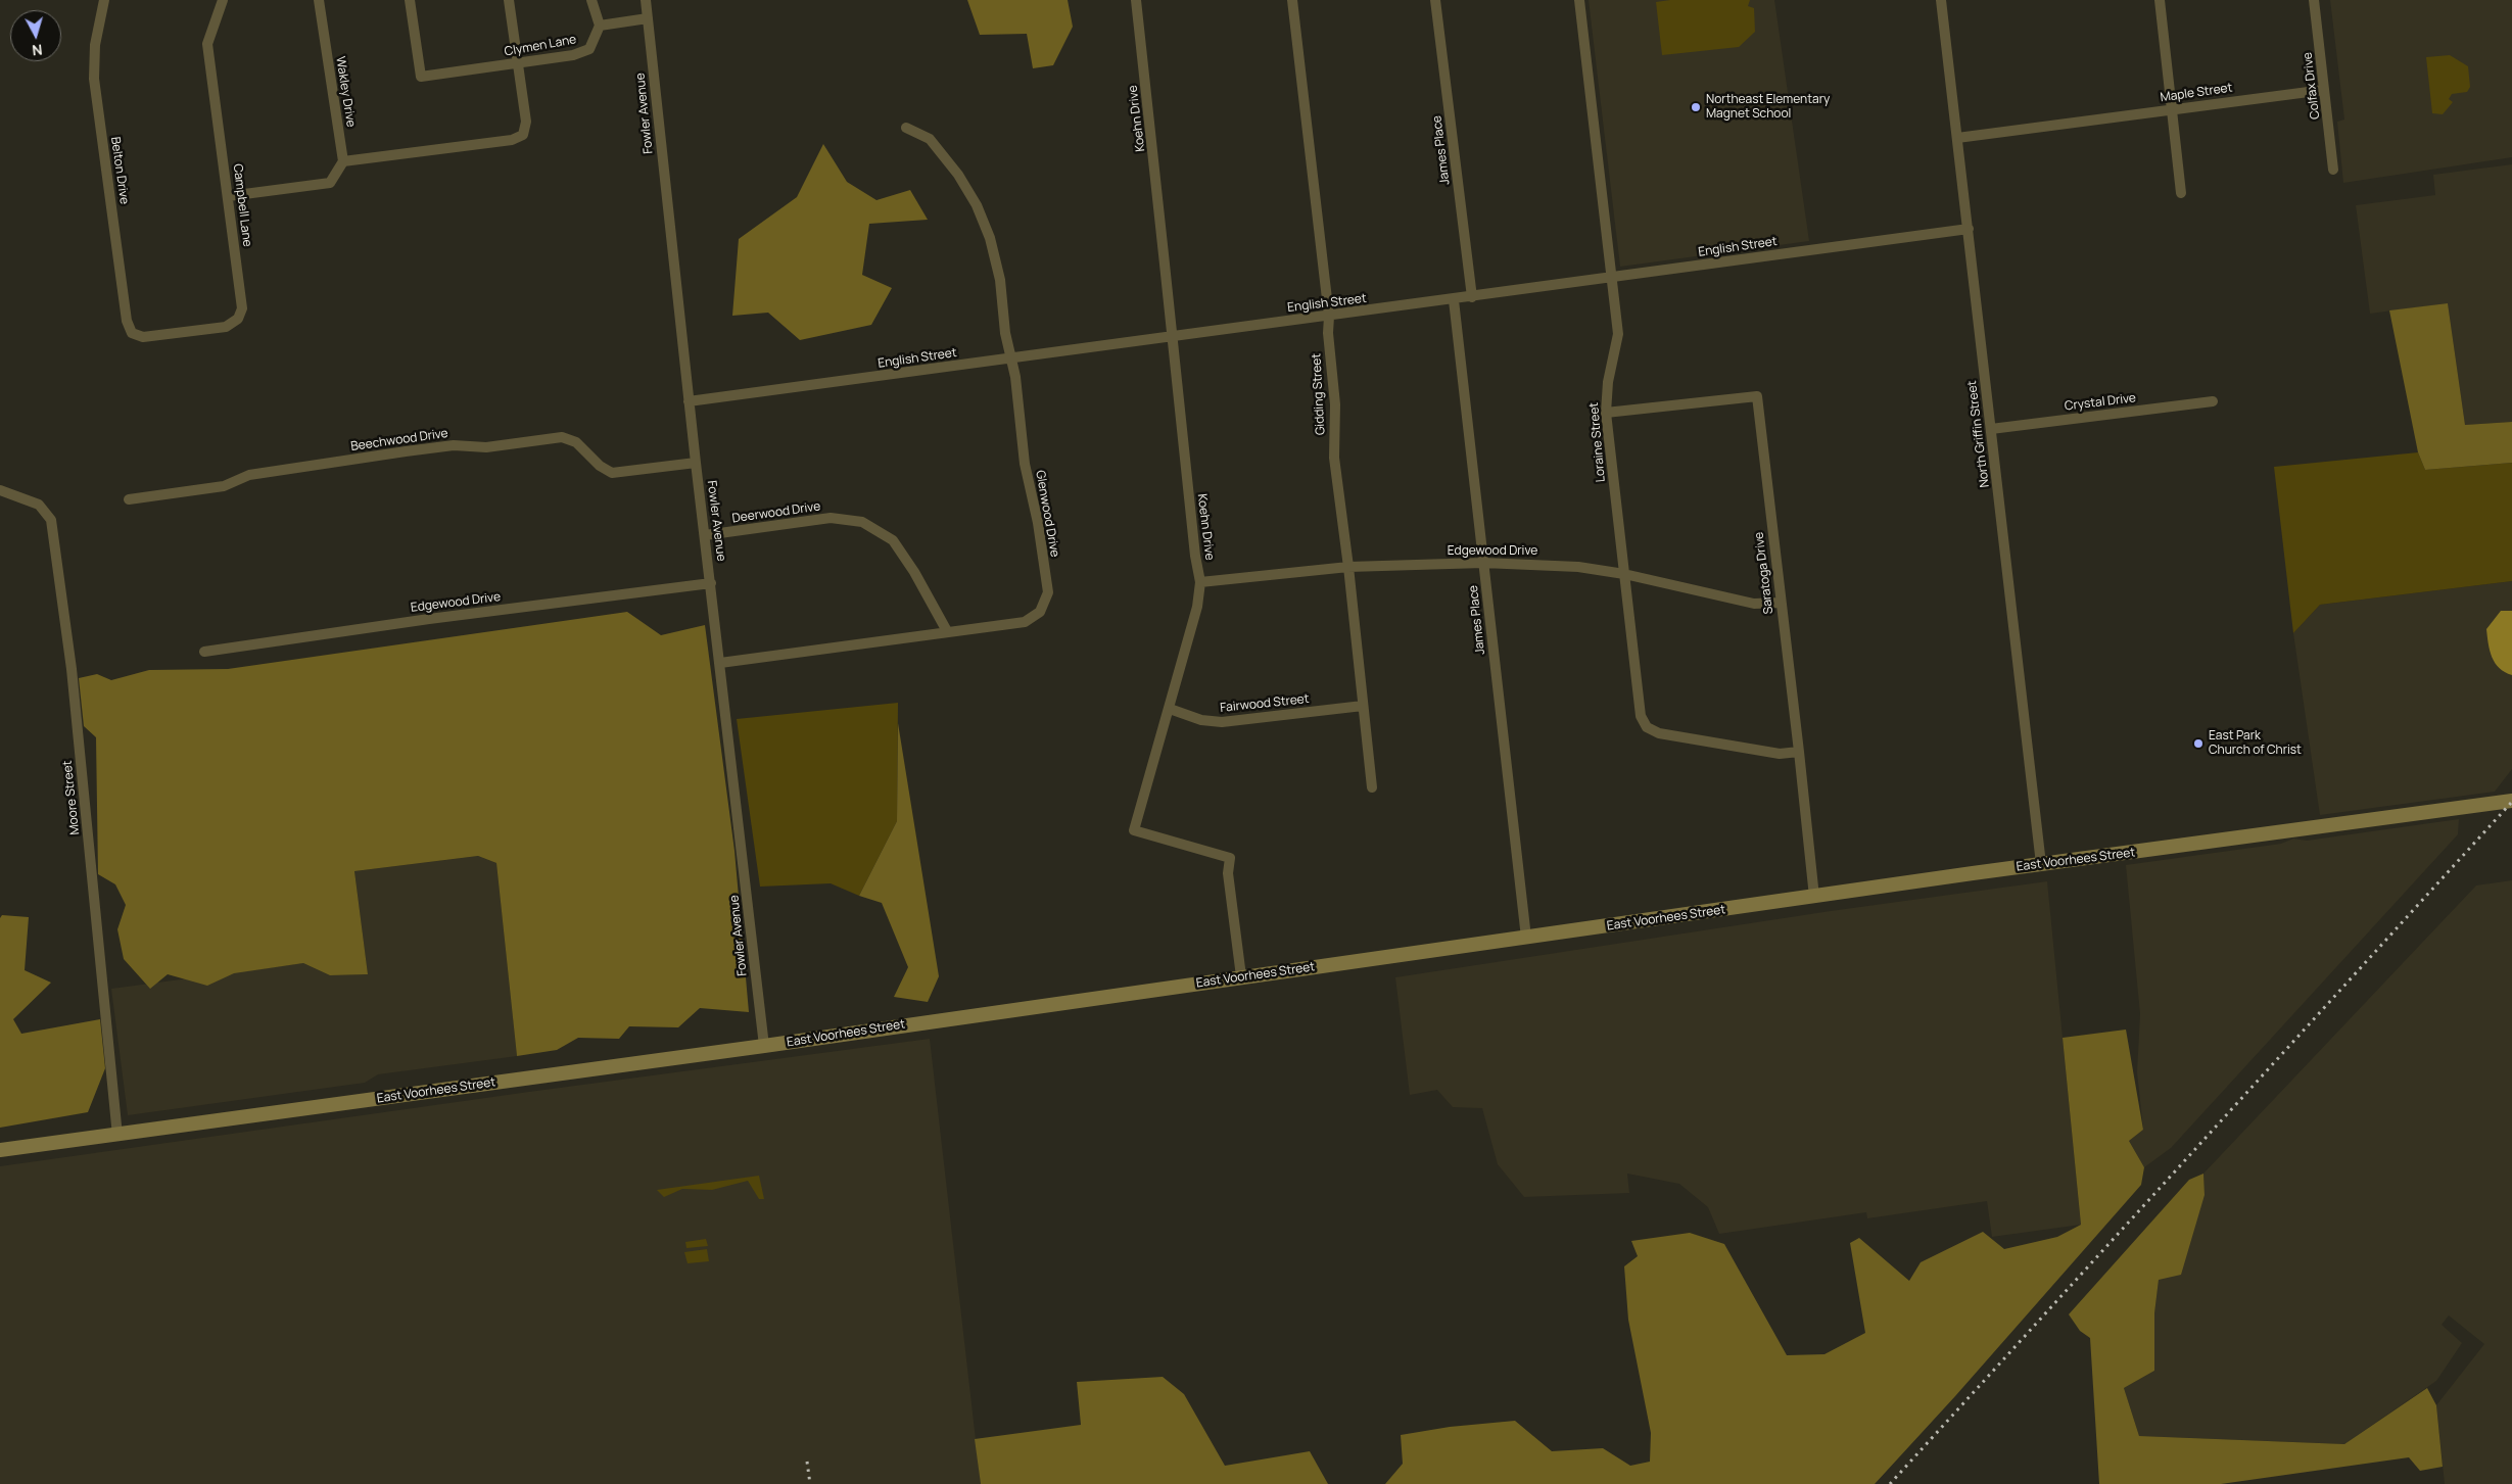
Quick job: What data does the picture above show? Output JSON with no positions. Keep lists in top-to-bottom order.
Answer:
{
  "streets": {
    "main road": ["East Voorhees Street"],
    "street": [
      "Clymen Lane",
      "Colfax Drive",
      "Wakley Drive",
      "Maple Street",
      "Fowler Avenue",
      "Koehn Drive",
      "James Place",
      "Belton Drive",
      "Campbell Lane",
      "English Street",
      "Gidding Street",
      "Crystal Drive",
      "North Griffin Street",
      "Beechwood Drive",
      "Loraine Street",
      "Deerwood Drive",
      "Glenwood Drive",
      "Edgewood Drive",
      "Saratoga Drive",
      "Fairwood Street",
      "Moore Street"
    ]
  },
  "crossings": [
    ["Colfax Drive", "Maple Street"],
    ["Maple Street", "North Griffin Street"],
    ["Fowler Avenue", "English Street"],
    ["Fowler Avenue", "Beechwood Drive"],
    ["Fowler Avenue", "Deerwood Drive"],
    ["Fowler Avenue", "Glenwood Drive"],
    ["Fowler Avenue", "Edgewood Drive"],
    ["Fowler Avenue", "East Voorhees Street"],
    ["Koehn Drive", "English Street"],
    ["Koehn Drive", "Edgewood Drive"],
    ["Koehn Drive", "Fairwood Street"],
    ["Koehn Drive", "East Voorhees Street"],
    ["James Place", "English Street"],
    ["James Place", "Edgewood Drive"],
    ["James Place", "East Voorhees Street"],
    ["Belton Drive", "Campbell Lane"],
    ["English Street", "Gidding Street"],
    ["English Street", "North Griffin Street"],
    ["English Street", "Loraine Street"],
    ["English Street", "Glenwood Drive"],
    ["Gidding Street", "Edgewood Drive"],
    ["Gidding Street", "Fairwood Street"],
    ["Crystal Drive", "North Griffin Street"],
    ["North Griffin Street", "East Voorhees Street"],
    ["Loraine Street", "Edgewood Drive"],
    ["Loraine Street", "Saratoga Drive"],
    ["Deerwood Drive", "Glenwood Drive"],
    ["Edgewood Drive", "Saratoga Drive"],
    ["Saratoga Drive", "East Voorhees Street"],
    ["Moore Street", "East Voorhees Street"]
  ],
  "places": ["Northeast Elementary Magnet School", "East Park Church of Christ"],
  "north": "bottom"
}
